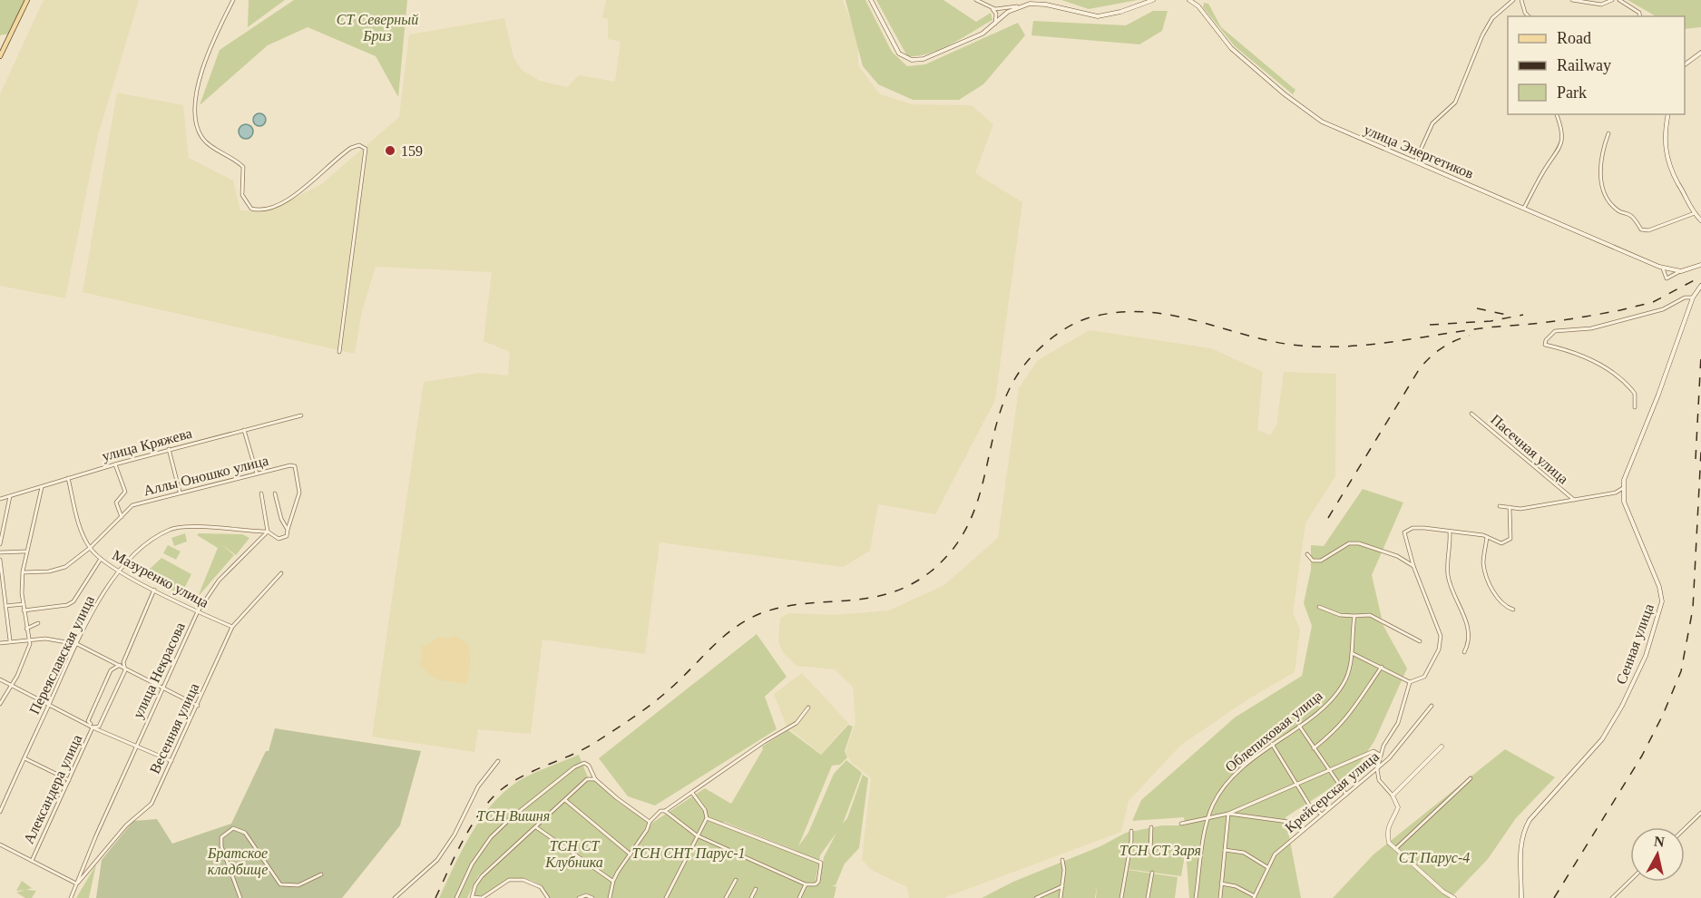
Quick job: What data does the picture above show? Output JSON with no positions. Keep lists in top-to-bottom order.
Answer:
{
  "streets": {
    "main road": ["улица Энергетиков", "Сенная улица"],
    "street": [
      "улица Кряжева",
      "Пасечная улица",
      "Аллы Оношко улица",
      "Мазуренко улица",
      "Переяславская улица",
      "улица Некрасова",
      "Весенняя улица",
      "Облепиховая улица",
      "Александера улица",
      "Крейсерская улица"
    ]
  },
  "crossings": [
    ["улица Кряжева", "Мазуренко улица"],
    ["Аллы Оношко улица", "Мазуренко улица"],
    ["Мазуренко улица", "Переяславская улица"],
    ["Мазуренко улица", "улица Некрасова"],
    ["Мазуренко улица", "Весенняя улица"],
    ["Мазуренко улица", "Александера улица"],
    ["Переяславская улица", "улица Некрасова"],
    ["улица Некрасова", "Весенняя улица"]
  ],
  "parks": [
    "СТ Северный Бриз",
    "ТСН Вишня",
    "ТСН СТ Клубника",
    "ТСН СТ Заря",
    "Братское кладбище",
    "ТСН СНТ Парус-1",
    "СТ Парус-4"
  ],
  "places": ["159"],
  "legend": ["Road", "Railway", "Park"],
  "north": "top"
}
